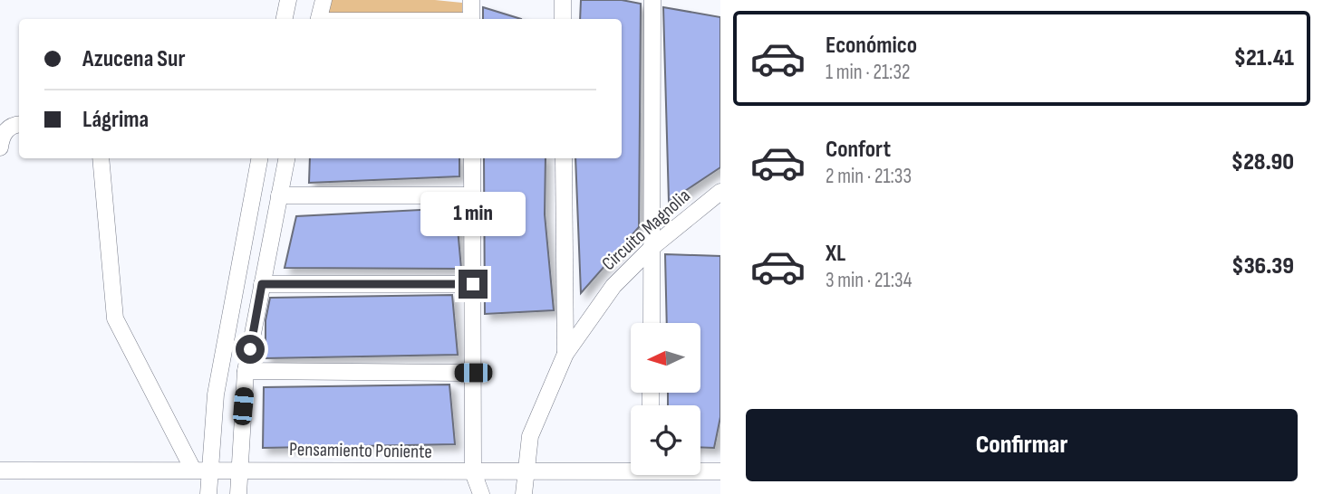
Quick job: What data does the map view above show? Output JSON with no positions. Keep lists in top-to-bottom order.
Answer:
{
  "streets": {
    "street": ["Circuito Magnolia", "Pensamiento Poniente"]
  },
  "crossings": [
    ["Circuito Magnolia", "Pensamiento Poniente"]
  ],
  "north": "left",
  "page": {
    "list": [
      {
        "name": "Económico",
        "note": "1 min · 21:32",
        "value": "$21.41"
      },
      {
        "name": "Confort",
        "note": "2 min · 21:33",
        "value": "$28.90"
      },
      {
        "name": "XL",
        "note": "3 min · 21:34",
        "value": "$36.39"
      }
    ],
    "banner": ["Azucena Sur", "Lágrima"],
    "bubble": "1 min",
    "buttons": "Confirmar"
  }
}
